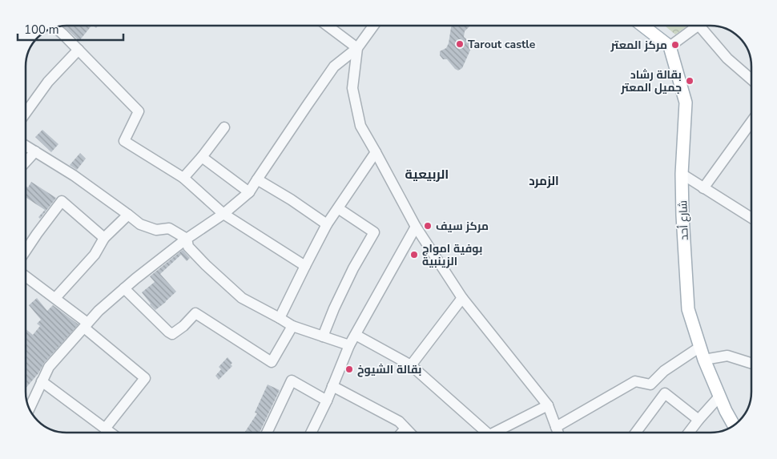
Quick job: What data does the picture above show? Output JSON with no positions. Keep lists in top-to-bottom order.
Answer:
{
  "streets": {
    "main road": ["شارع أحد"]
  },
  "districts": ["الربيعية", "الزمرد"],
  "places": [
    "Tarout castle",
    "مركز المعتر",
    "بقالة رشاد جميل المعتر",
    "مركز سيف",
    "بوفية امواج الزينبية",
    "بقالة الشيوخ"
  ],
  "scale_bar": "100 m"
}
